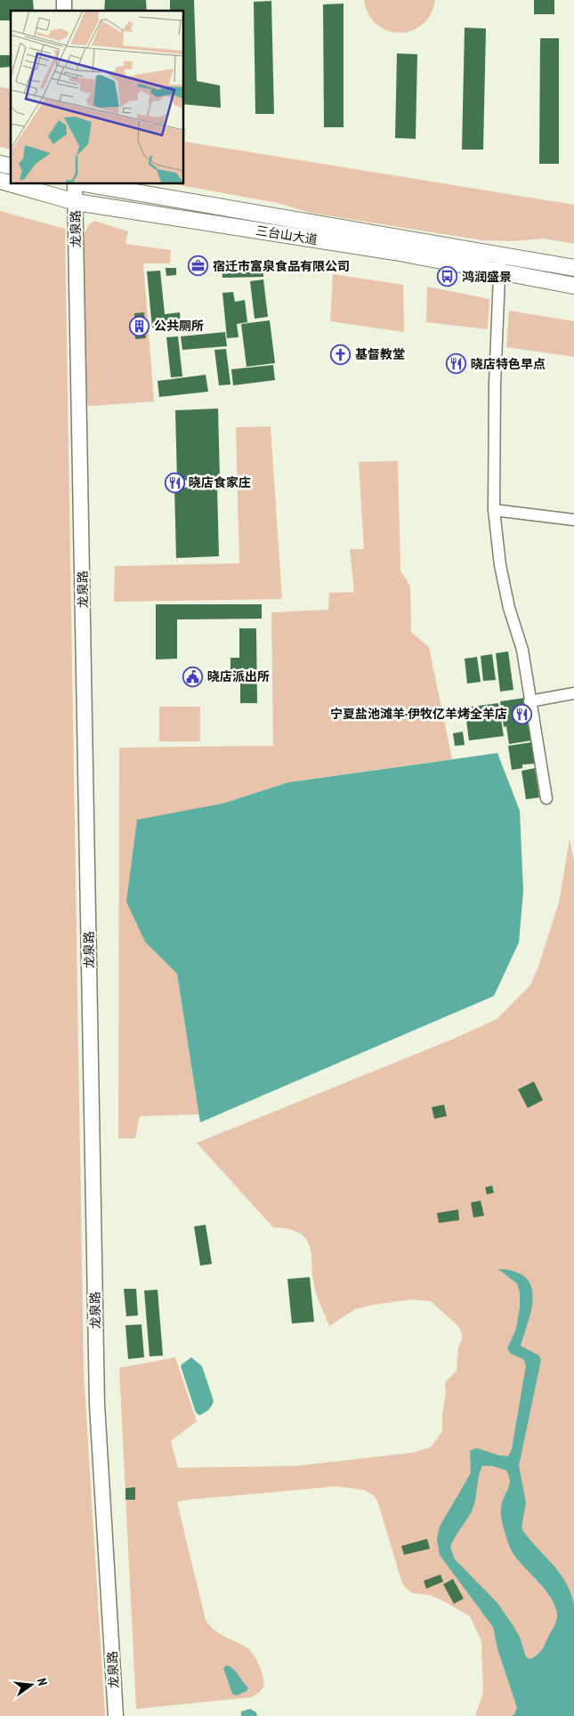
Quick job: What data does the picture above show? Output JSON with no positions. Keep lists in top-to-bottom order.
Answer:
{
  "streets": {
    "main road": ["三台山大道"],
    "street": ["龙泉路"]
  },
  "crossings": [
    ["龙泉路", "三台山大道"]
  ],
  "places": {
    "office": ["宿迁市富泉食品有限公司"],
    "bus stop": ["鸿润盛景"],
    "building": ["公共厕所"],
    "church": ["基督教堂"],
    "restaurant": ["晓店特色早点", "晓店食家庄", "宁夏盐池滩羊·伊牧亿羊烤全羊店"],
    "public building": ["晓店派出所"]
  },
  "north": "right"
}
